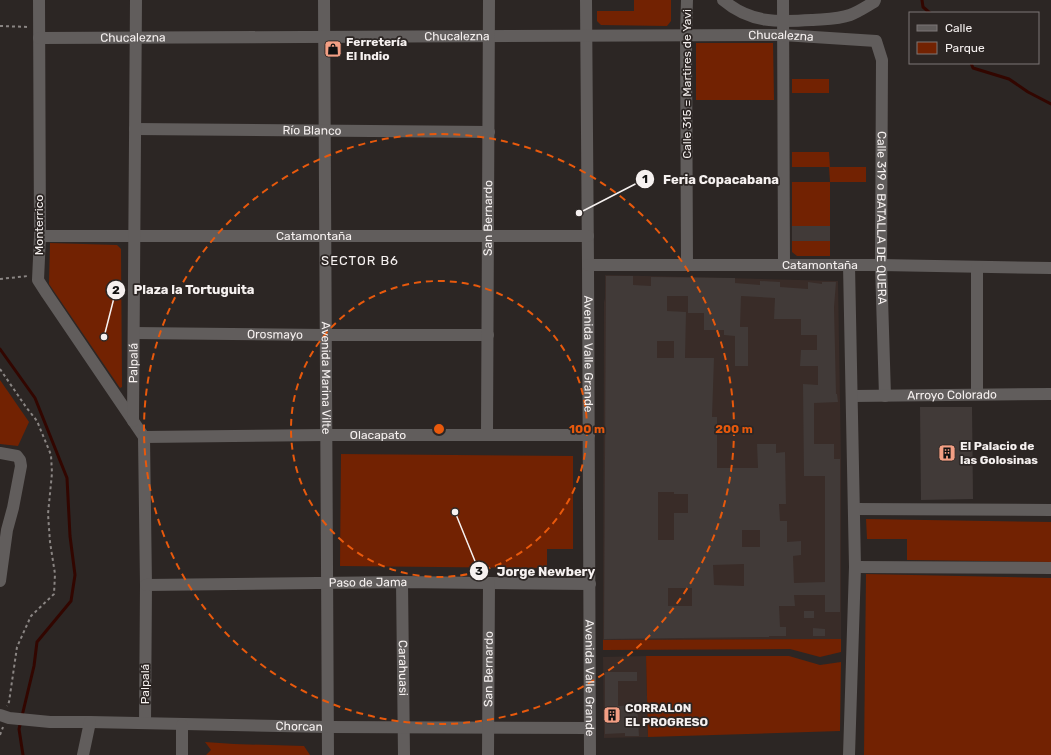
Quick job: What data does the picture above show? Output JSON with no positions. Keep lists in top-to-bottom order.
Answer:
{
  "streets": {
    "street": [
      "Chucalezna",
      "Calle 315 = Martires de Yavi",
      "Río Blanco",
      "San Bernardo",
      "Calle 319 o BATALLA DE QUERA",
      "Monterrico",
      "Catamontaña",
      "Orosmayo",
      "Avenida Valle Grande",
      "Palpalá",
      "Avenida Marina Vilte",
      "Arroyo Colorado",
      "Olacapato",
      "Paso de Jama",
      "Carahuasi",
      "Chorcan"
    ]
  },
  "crossings": [
    ["Chucalezna", "Calle 315 = Martires de Yavi"],
    ["Chucalezna", "San Bernardo"],
    ["Chucalezna", "Calle 319 o BATALLA DE QUERA"],
    ["Chucalezna", "Monterrico"],
    ["Chucalezna", "Avenida Valle Grande"],
    ["Chucalezna", "Palpalá"],
    ["Chucalezna", "Avenida Marina Vilte"],
    ["Calle 315 = Martires de Yavi", "Catamontaña"],
    ["Río Blanco", "San Bernardo"],
    ["Río Blanco", "Palpalá"],
    ["Río Blanco", "Avenida Marina Vilte"],
    ["San Bernardo", "Catamontaña"],
    ["San Bernardo", "Orosmayo"],
    ["San Bernardo", "Olacapato"],
    ["San Bernardo", "Paso de Jama"],
    ["San Bernardo", "Chorcan"],
    ["Calle 319 o BATALLA DE QUERA", "Catamontaña"],
    ["Calle 319 o BATALLA DE QUERA", "Arroyo Colorado"],
    ["Monterrico", "Catamontaña"],
    ["Catamontaña", "Avenida Valle Grande"],
    ["Catamontaña", "Palpalá"],
    ["Catamontaña", "Avenida Marina Vilte"],
    ["Orosmayo", "Palpalá"],
    ["Orosmayo", "Avenida Marina Vilte"],
    ["Avenida Valle Grande", "Olacapato"],
    ["Avenida Valle Grande", "Paso de Jama"],
    ["Avenida Valle Grande", "Chorcan"],
    ["Palpalá", "Olacapato"],
    ["Palpalá", "Paso de Jama"],
    ["Palpalá", "Chorcan"],
    ["Avenida Marina Vilte", "Olacapato"],
    ["Avenida Marina Vilte", "Paso de Jama"],
    ["Avenida Marina Vilte", "Chorcan"],
    ["Paso de Jama", "Carahuasi"],
    ["Carahuasi", "Chorcan"]
  ],
  "districts": ["SECTOR B6"],
  "places": {
    "shop": ["Ferretería El Indio"],
    "other": ["Feria Copacabana", "Plaza la Tortuguita", "Jorge Newbery"],
    "building": ["El Palacio de las Golosinas", "CORRALON EL PROGRESO"]
  },
  "legend": ["Calle", "Parque"],
  "rings": ["100 m", "200 m"]
}
